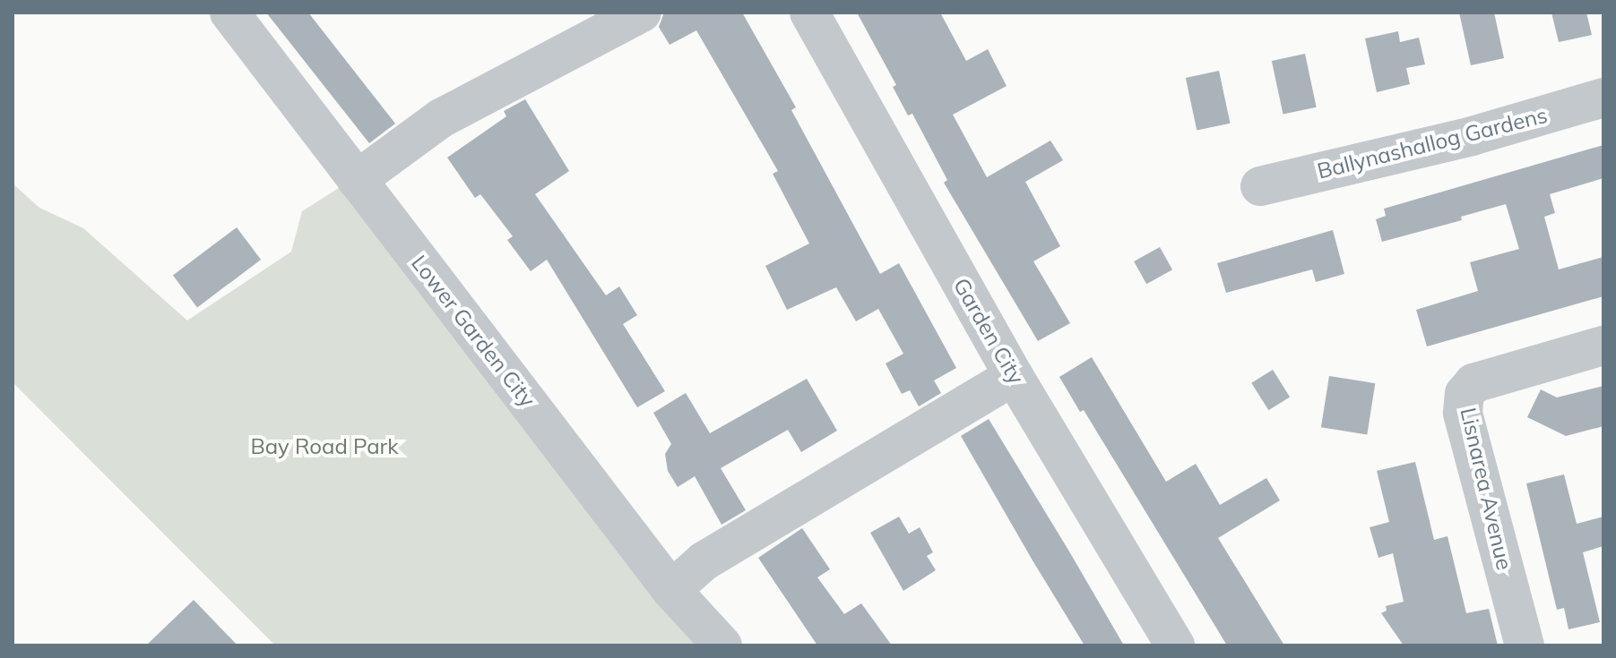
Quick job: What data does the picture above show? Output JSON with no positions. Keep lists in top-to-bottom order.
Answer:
{
  "streets": {
    "street": [
      "Ballynashallog Gardens",
      "Lower Garden City",
      "Garden City",
      "Lisnarea Avenue"
    ]
  },
  "parks": ["Bay Road Park"]
}
